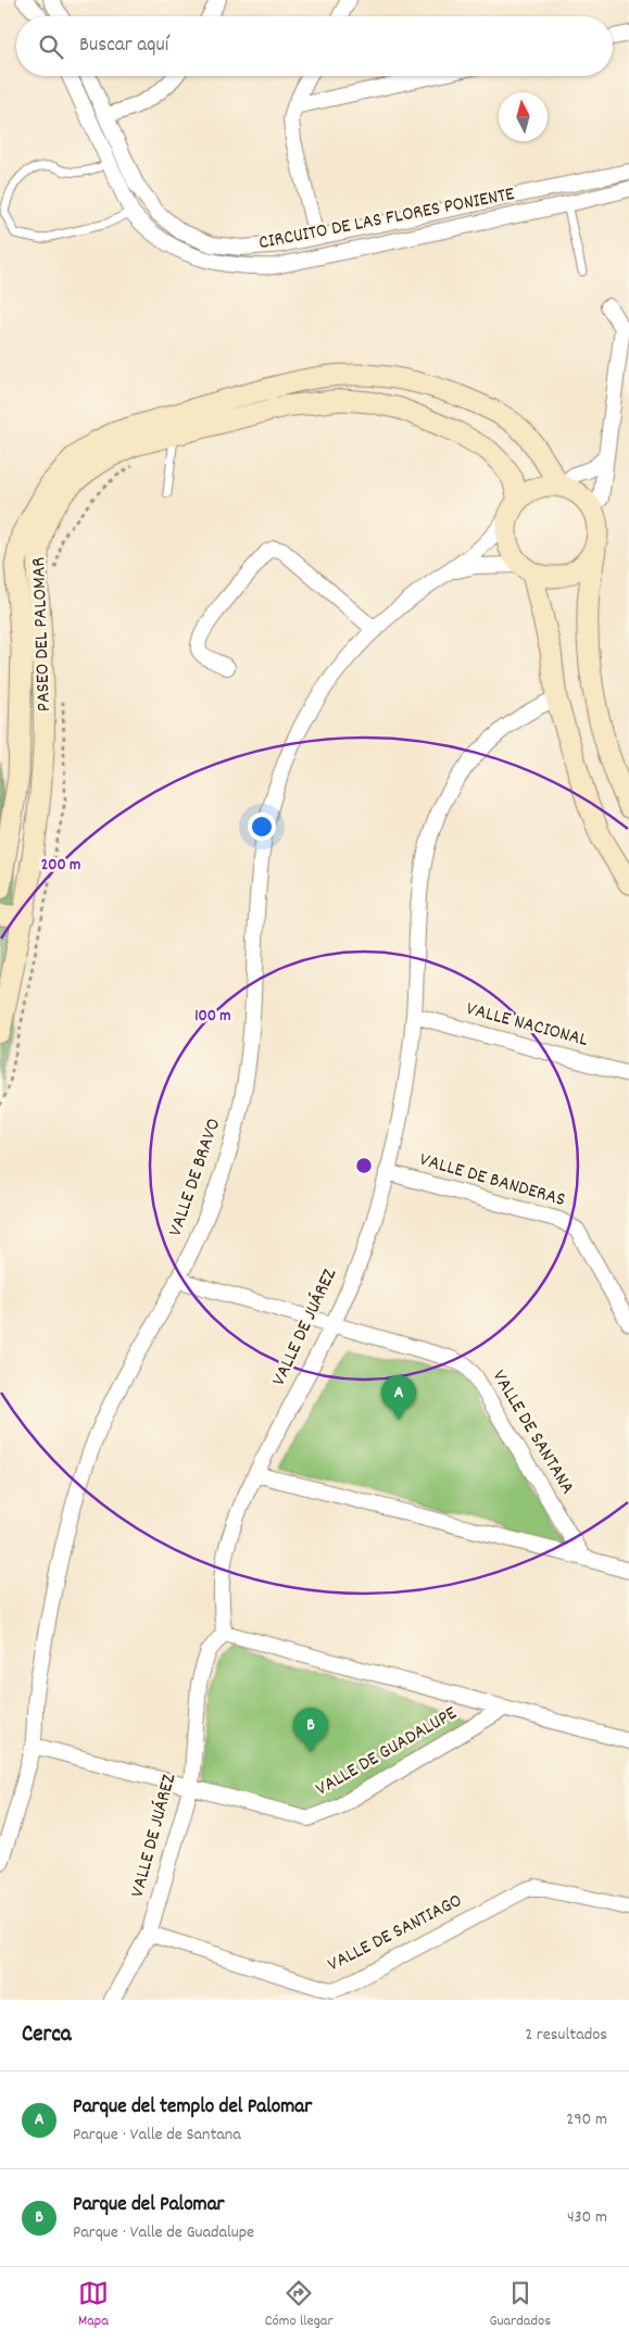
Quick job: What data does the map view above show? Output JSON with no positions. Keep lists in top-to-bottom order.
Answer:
{
  "streets": {
    "street": [
      "CIRCUITO DE LAS FLORES PONIENTE",
      "PASEO DEL PALOMAR",
      "VALLE NACIONAL",
      "VALLE DE BRAVO",
      "VALLE DE BANDERAS",
      "VALLE DE JUÁREZ",
      "VALLE DE SANTANA",
      "VALLE DE GUADALUPE",
      "VALLE DE SANTIAGO"
    ]
  },
  "crossings": [
    ["PASEO DEL PALOMAR", "VALLE DE BRAVO"],
    ["VALLE NACIONAL", "VALLE DE JUÁREZ"],
    ["VALLE DE BRAVO", "VALLE DE SANTANA"],
    ["VALLE DE BRAVO", "VALLE DE GUADALUPE"],
    ["VALLE DE BANDERAS", "VALLE DE JUÁREZ"],
    ["VALLE DE JUÁREZ", "VALLE DE SANTANA"],
    ["VALLE DE JUÁREZ", "VALLE DE GUADALUPE"],
    ["VALLE DE JUÁREZ", "VALLE DE SANTIAGO"]
  ],
  "north": "top",
  "page": {
    "search": "Buscar aquí",
    "pins": ["A", "B"],
    "heading": ["Cerca", "2 resultados"],
    "list": [
      {
        "mark": "A",
        "name": "Parque del templo del Palomar",
        "note": "Parque · Valle de Santana",
        "value": "290 m"
      },
      {
        "mark": "B",
        "name": "Parque del Palomar",
        "note": "Parque · Valle de Guadalupe",
        "value": "430 m"
      }
    ],
    "nav": ["Mapa", "Cómo llegar", "Guardados"]
  },
  "rings": ["200 m", "100 m"]
}
